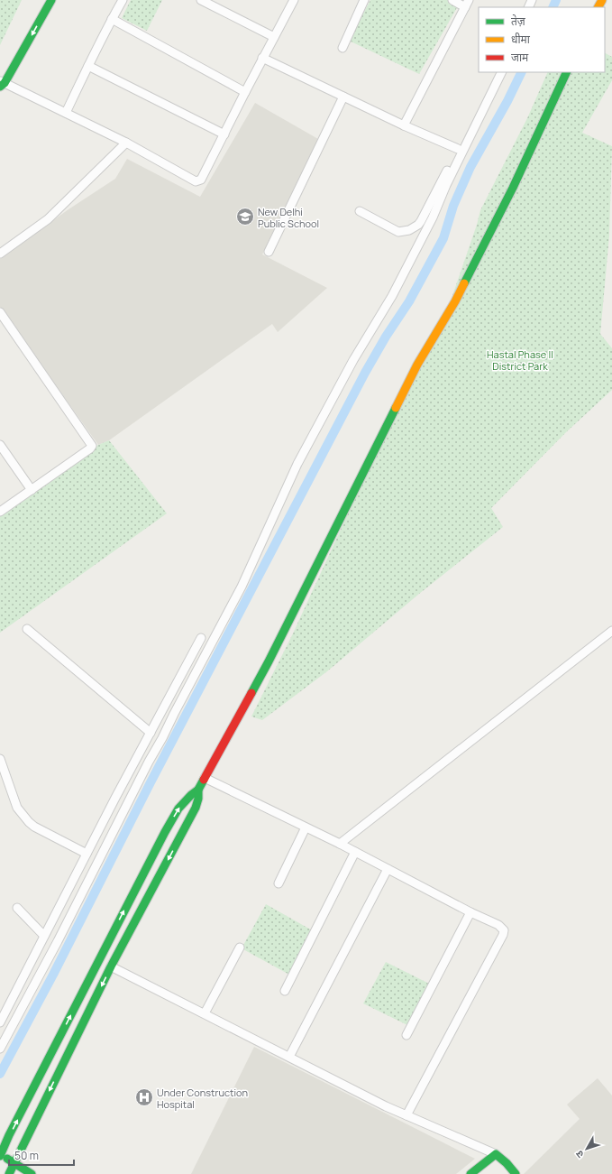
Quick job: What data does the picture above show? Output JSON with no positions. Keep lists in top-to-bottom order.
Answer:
{
  "parks": ["Hastal Phase || District Park"],
  "places": {
    "school or university": ["New Delhi Public School"],
    "hospital": ["Under Construction Hospital"]
  },
  "legend": ["तेज़", "धीमा", "जाम"],
  "scale_bar": "50 m",
  "north": "bottom left"
}
